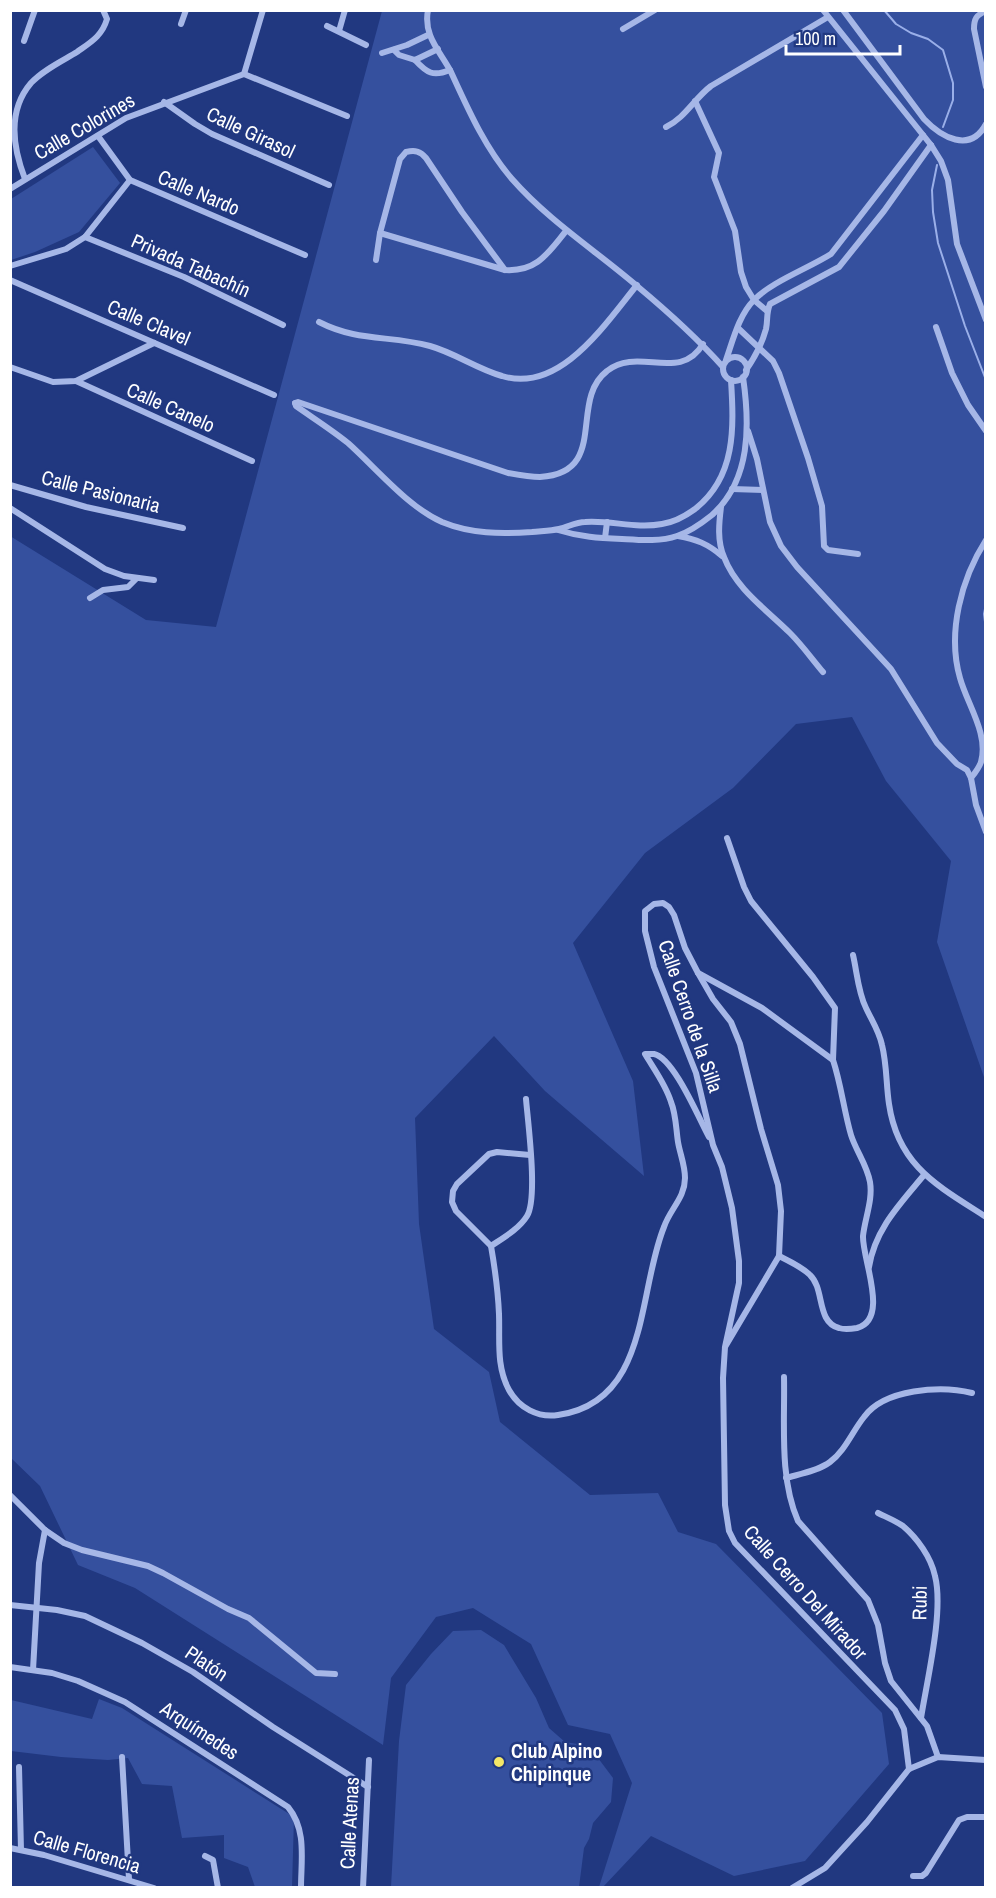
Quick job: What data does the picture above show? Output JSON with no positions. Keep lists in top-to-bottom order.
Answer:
{
  "streets": {
    "street": [
      "Calle Colorines",
      "Calle Girasol",
      "Calle Nardo",
      "Privada Tabachín",
      "Calle Clavel",
      "Calle Canelo",
      "Calle Pasionaria",
      "Calle Cerro de la Silla",
      "Calle Cerro Del Mirador",
      "Rubi",
      "Platón",
      "Arquímedes",
      "Calle Atenas",
      "Calle Florencia"
    ]
  },
  "crossings": [
    ["Calle Colorines", "Calle Girasol"],
    ["Calle Colorines", "Calle Nardo"],
    ["Calle Cerro de la Silla", "Calle Cerro Del Mirador"],
    ["Platón", "Calle Atenas"]
  ],
  "places": ["Club Alpino Chipinque"],
  "scale_bar": "100 m"
}
